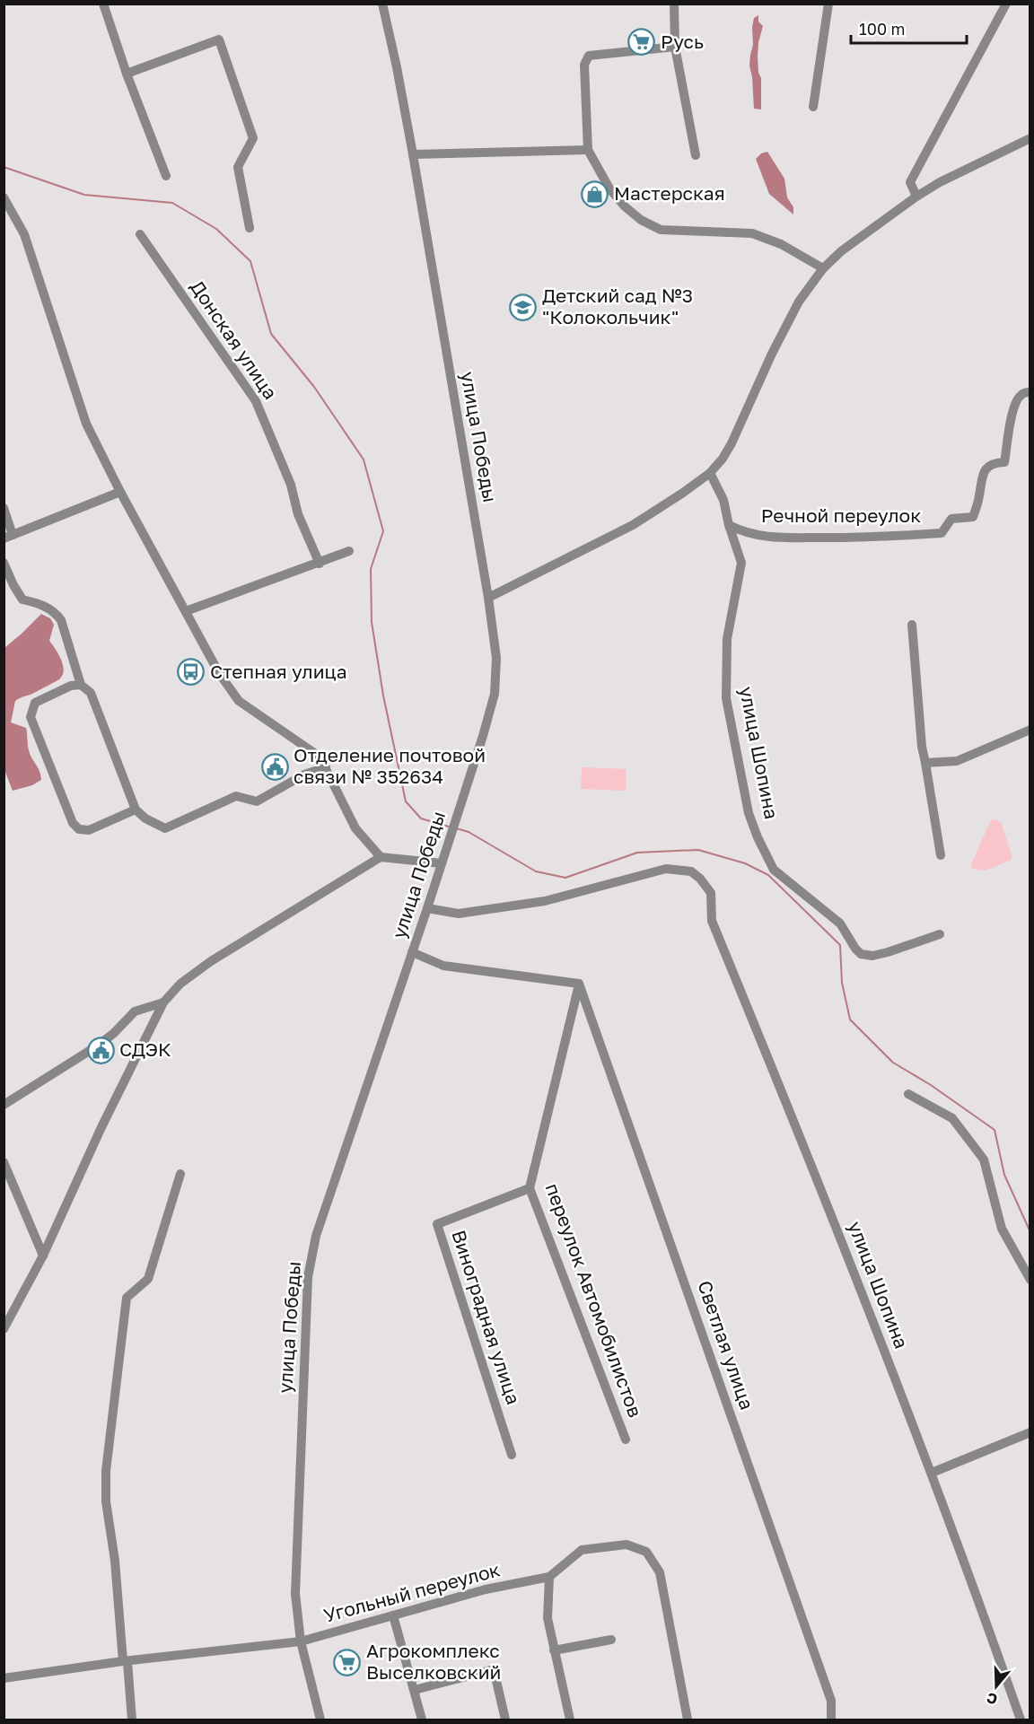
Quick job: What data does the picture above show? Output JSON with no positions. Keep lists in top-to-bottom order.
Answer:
{
  "streets": {
    "street": [
      "Донская улица",
      "улица Победы",
      "Речной переулок",
      "улица Шопина",
      "переулок Автомобилистов",
      "Виноградная улица",
      "Светлая улица",
      "Угольный переулок"
    ]
  },
  "crossings": [
    ["улица Победы", "улица Шопина"],
    ["улица Победы", "Угольный переулок"],
    ["Речной переулок", "улица Шопина"],
    ["переулок Автомобилистов", "Виноградная улица"],
    ["переулок Автомобилистов", "Светлая улица"]
  ],
  "places": {
    "supermarket": ["Русь", "Агрокомплекс Выселковский"],
    "shop": ["Мастерская"],
    "school or university": ["Детский сад №3 \"Колокольчик\""],
    "bus stop": ["Степная улица"],
    "public building": ["Отделение почтовой связи № 352634", "СДЭК"]
  },
  "scale_bar": "100 m",
  "north": "bottom"
}
